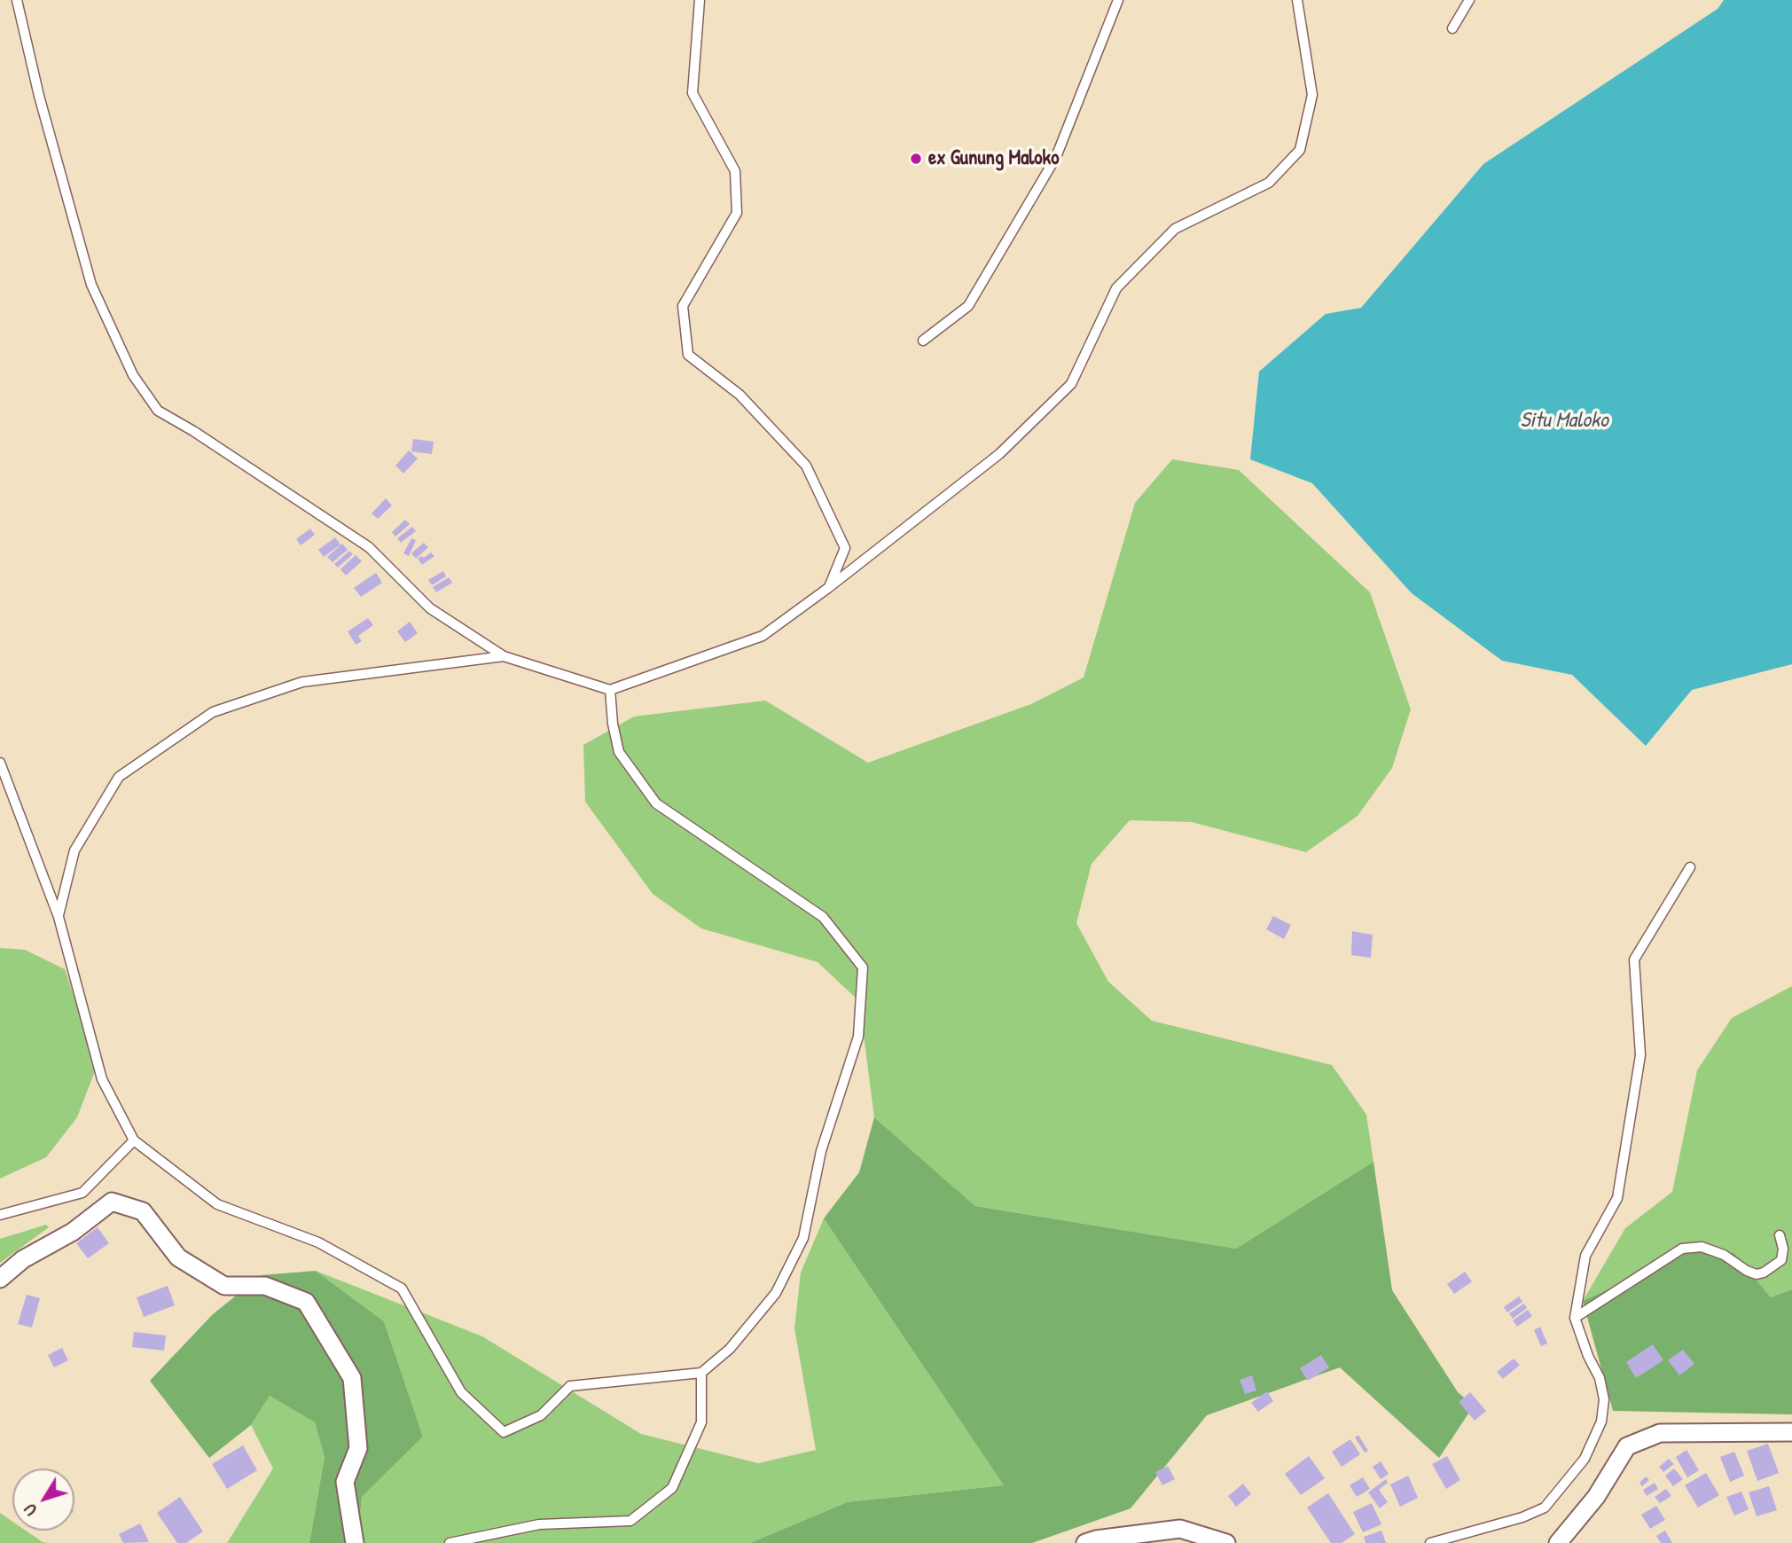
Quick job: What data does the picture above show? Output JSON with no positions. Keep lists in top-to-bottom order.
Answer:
{
  "water": ["Situ Maloko"],
  "places": ["ex Gunung Maloko"],
  "north": "bottom left"
}
